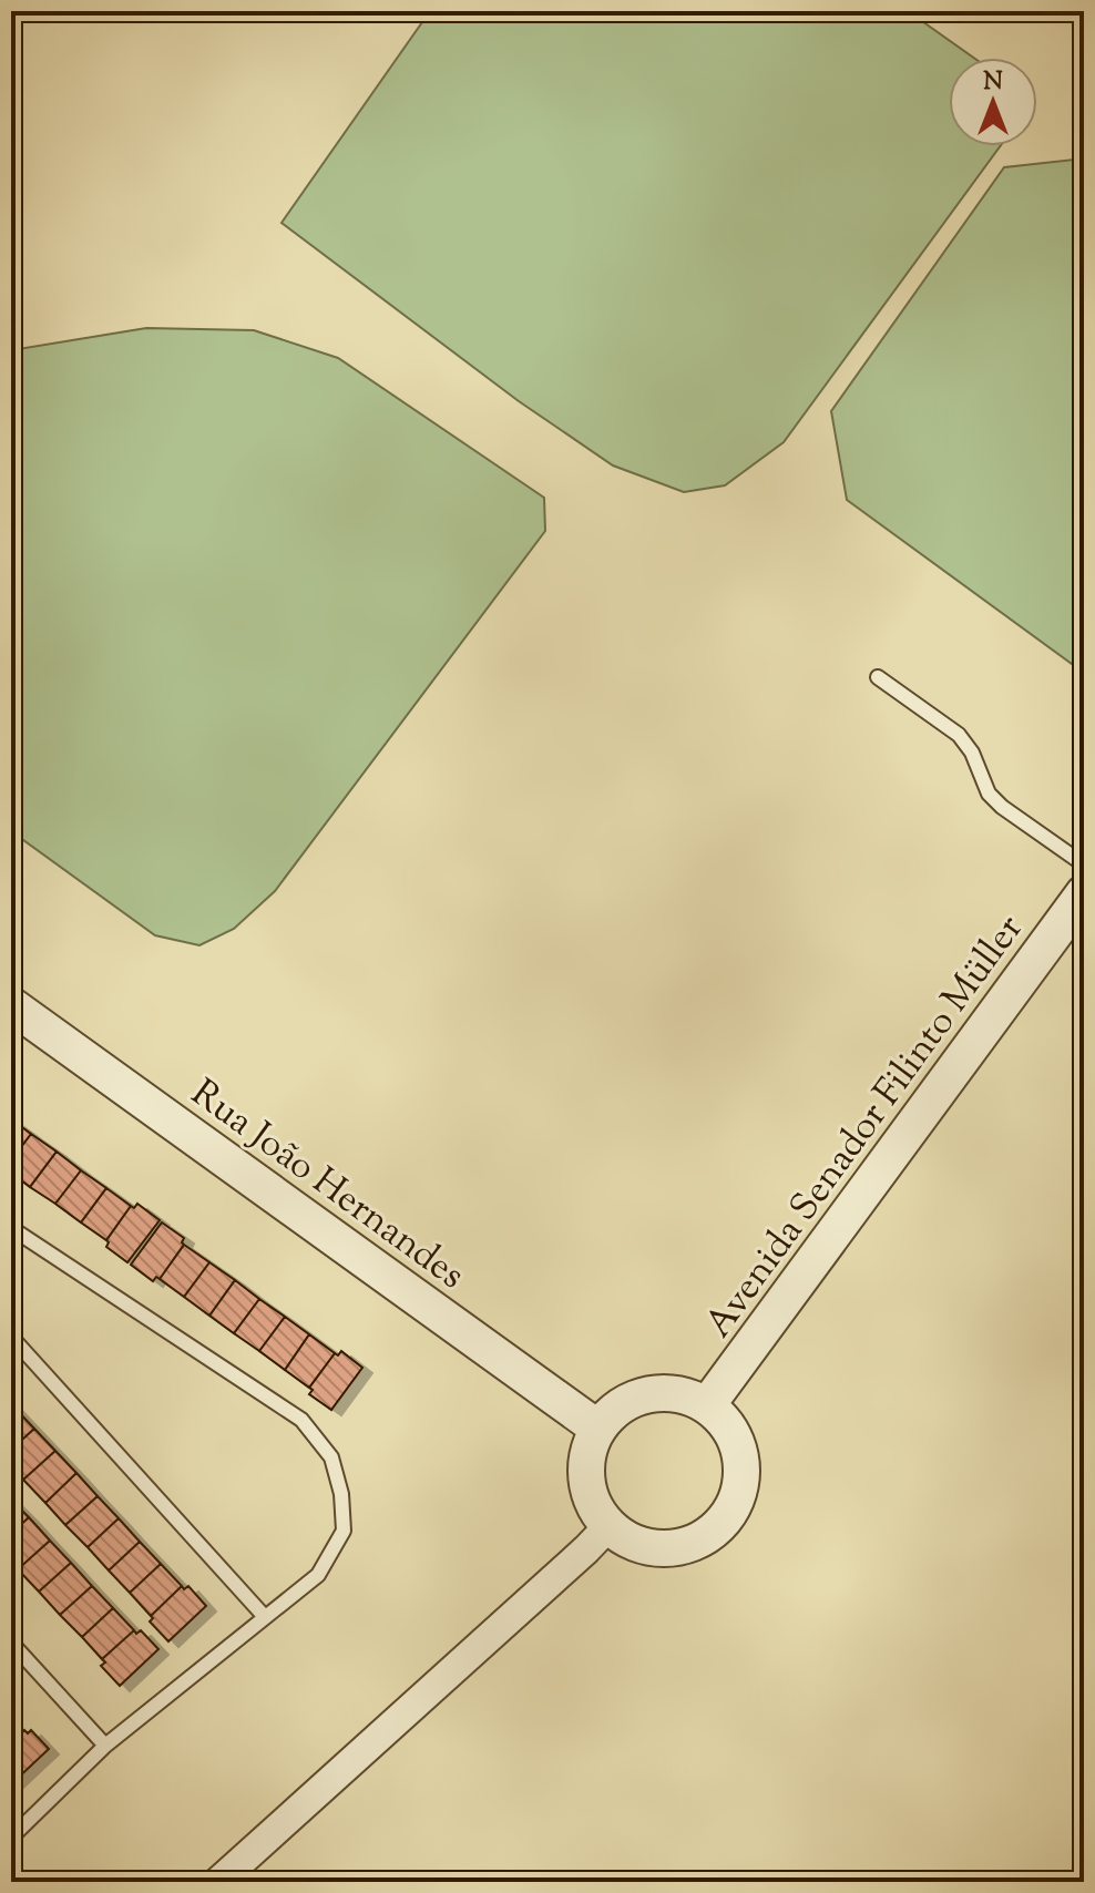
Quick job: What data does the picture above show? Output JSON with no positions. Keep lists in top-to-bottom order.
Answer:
{
  "streets": {
    "street": ["Avenida Senador Filinto Müller", "Rua João Hernandes"]
  },
  "crossings": [
    ["Avenida Senador Filinto Müller", "Rua João Hernandes"]
  ],
  "north": "top"
}
